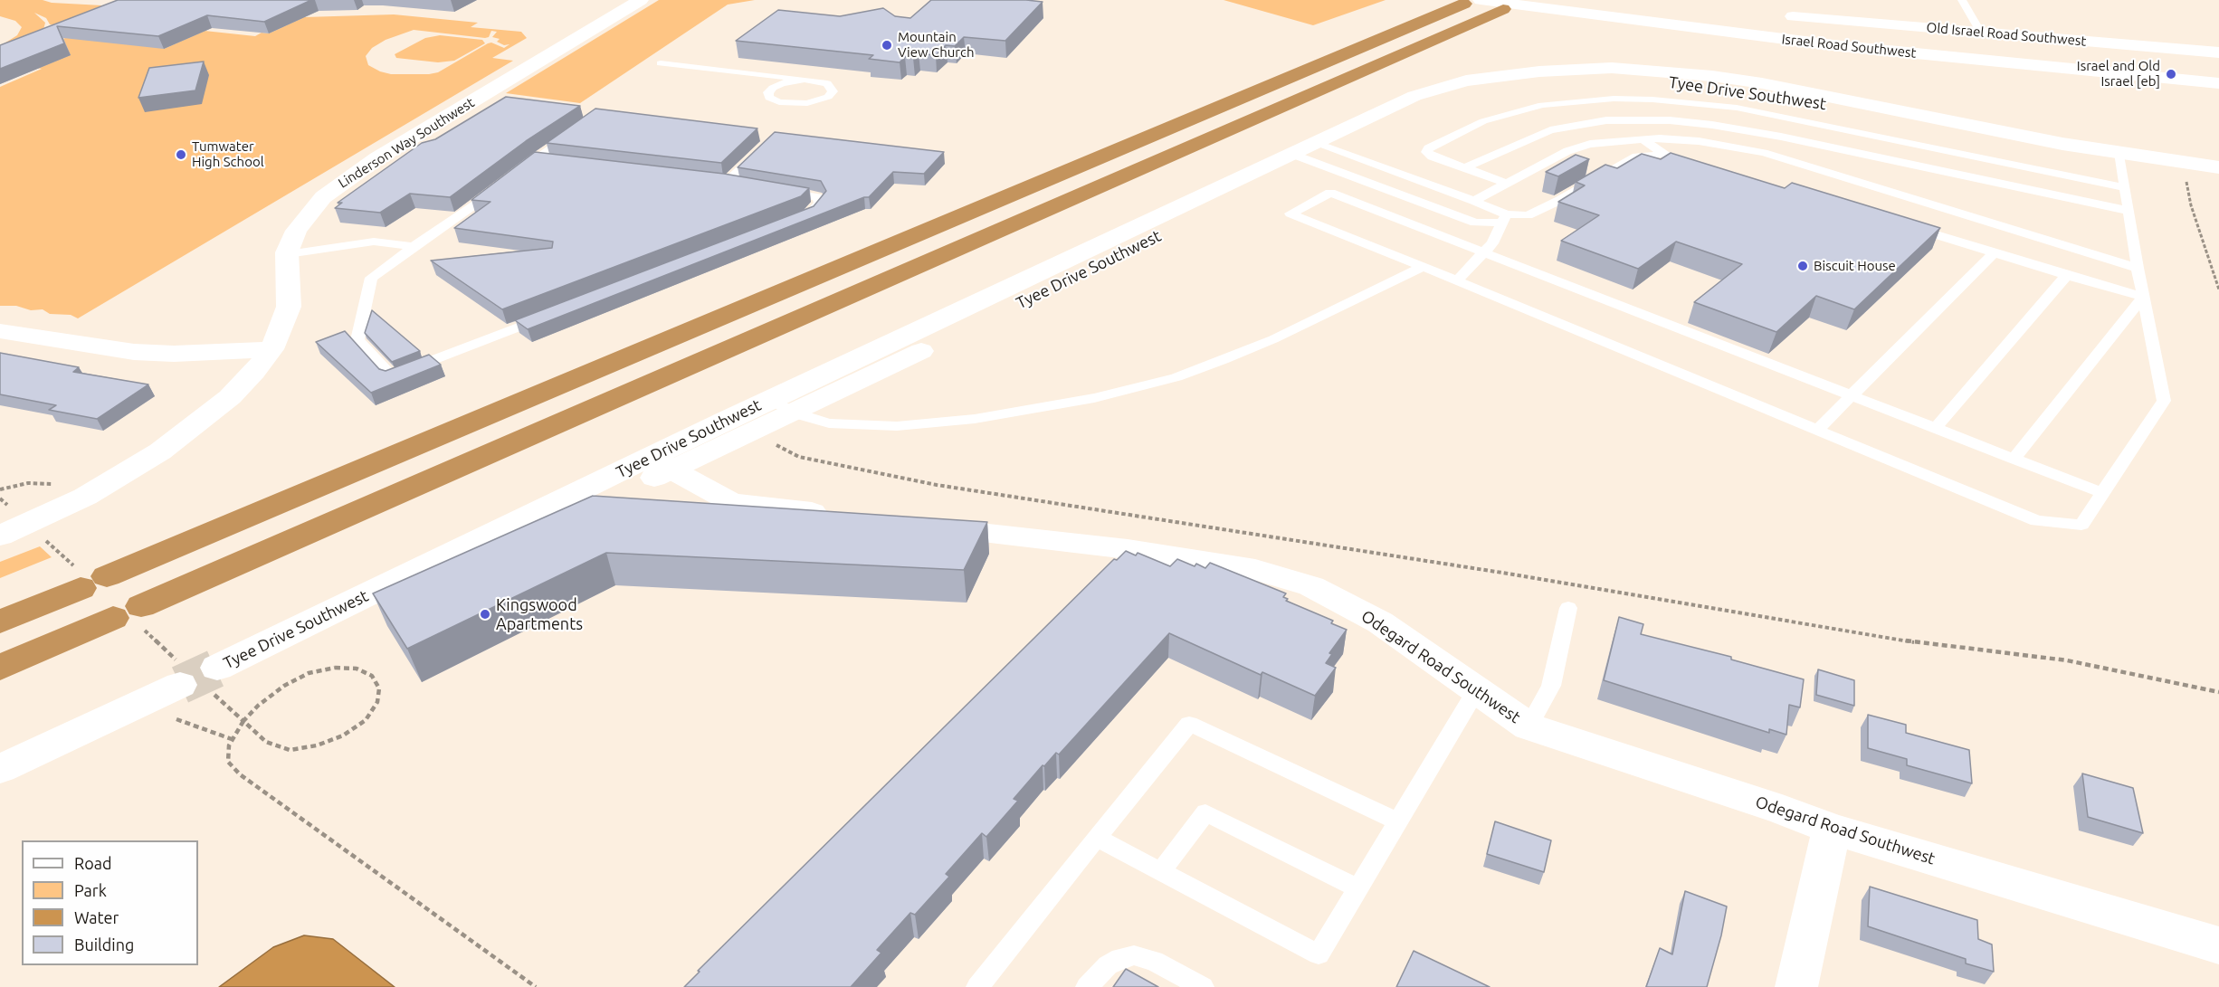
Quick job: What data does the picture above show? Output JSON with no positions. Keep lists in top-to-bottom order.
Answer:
{
  "streets": {
    "street": [
      "Old Israel Road Southwest",
      "Israel Road Southwest",
      "Tyee Drive Southwest",
      "Linderson Way Southwest",
      "Odegard Road Southwest"
    ]
  },
  "places": [
    "Mountain View Church",
    "Israel and Old Israel [eb]",
    "Tumwater High School",
    "Biscuit House",
    "Kingswood Apartments"
  ],
  "legend": [
    "Road",
    "Park",
    "Water",
    "Building"
  ]
}
